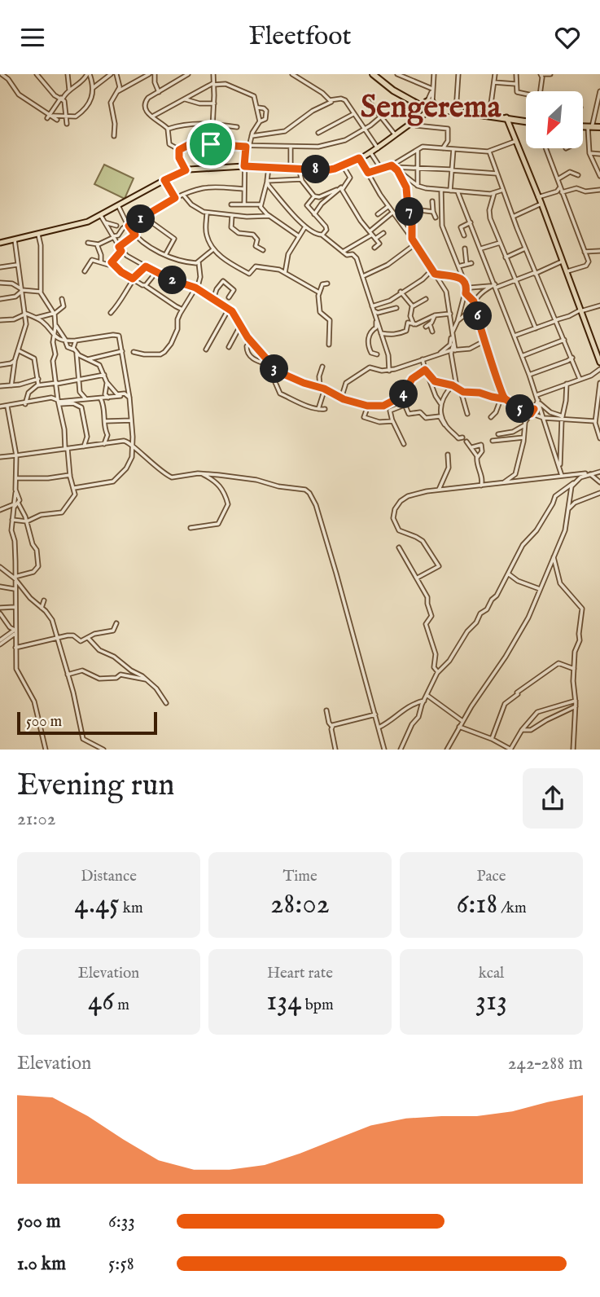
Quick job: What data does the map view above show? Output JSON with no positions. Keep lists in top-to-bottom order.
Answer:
{
  "districts": ["Sengerema"],
  "scale_bar": "500 m",
  "north": "bottom left",
  "page": {
    "header": "Fleetfoot",
    "pins": [
      "8",
      "7",
      "1",
      "2",
      "6",
      "3",
      "4",
      "5"
    ],
    "scale": "500 m",
    "heading": ["Evening run", "21:02"],
    "stats": [
      ["Distance", "4.45 km"],
      ["Time", "28:02"],
      ["Pace", "6:18 /km"],
      ["Elevation", "46 m"],
      ["Heart rate", "134 bpm"],
      ["kcal", "313"]
    ],
    "chart": ["Elevation", "242–288 m"],
    "list": [
      {
        "name": "500 m",
        "note": "6:33"
      },
      {
        "name": "1.0 km",
        "note": "5:58"
      }
    ]
  }
}
